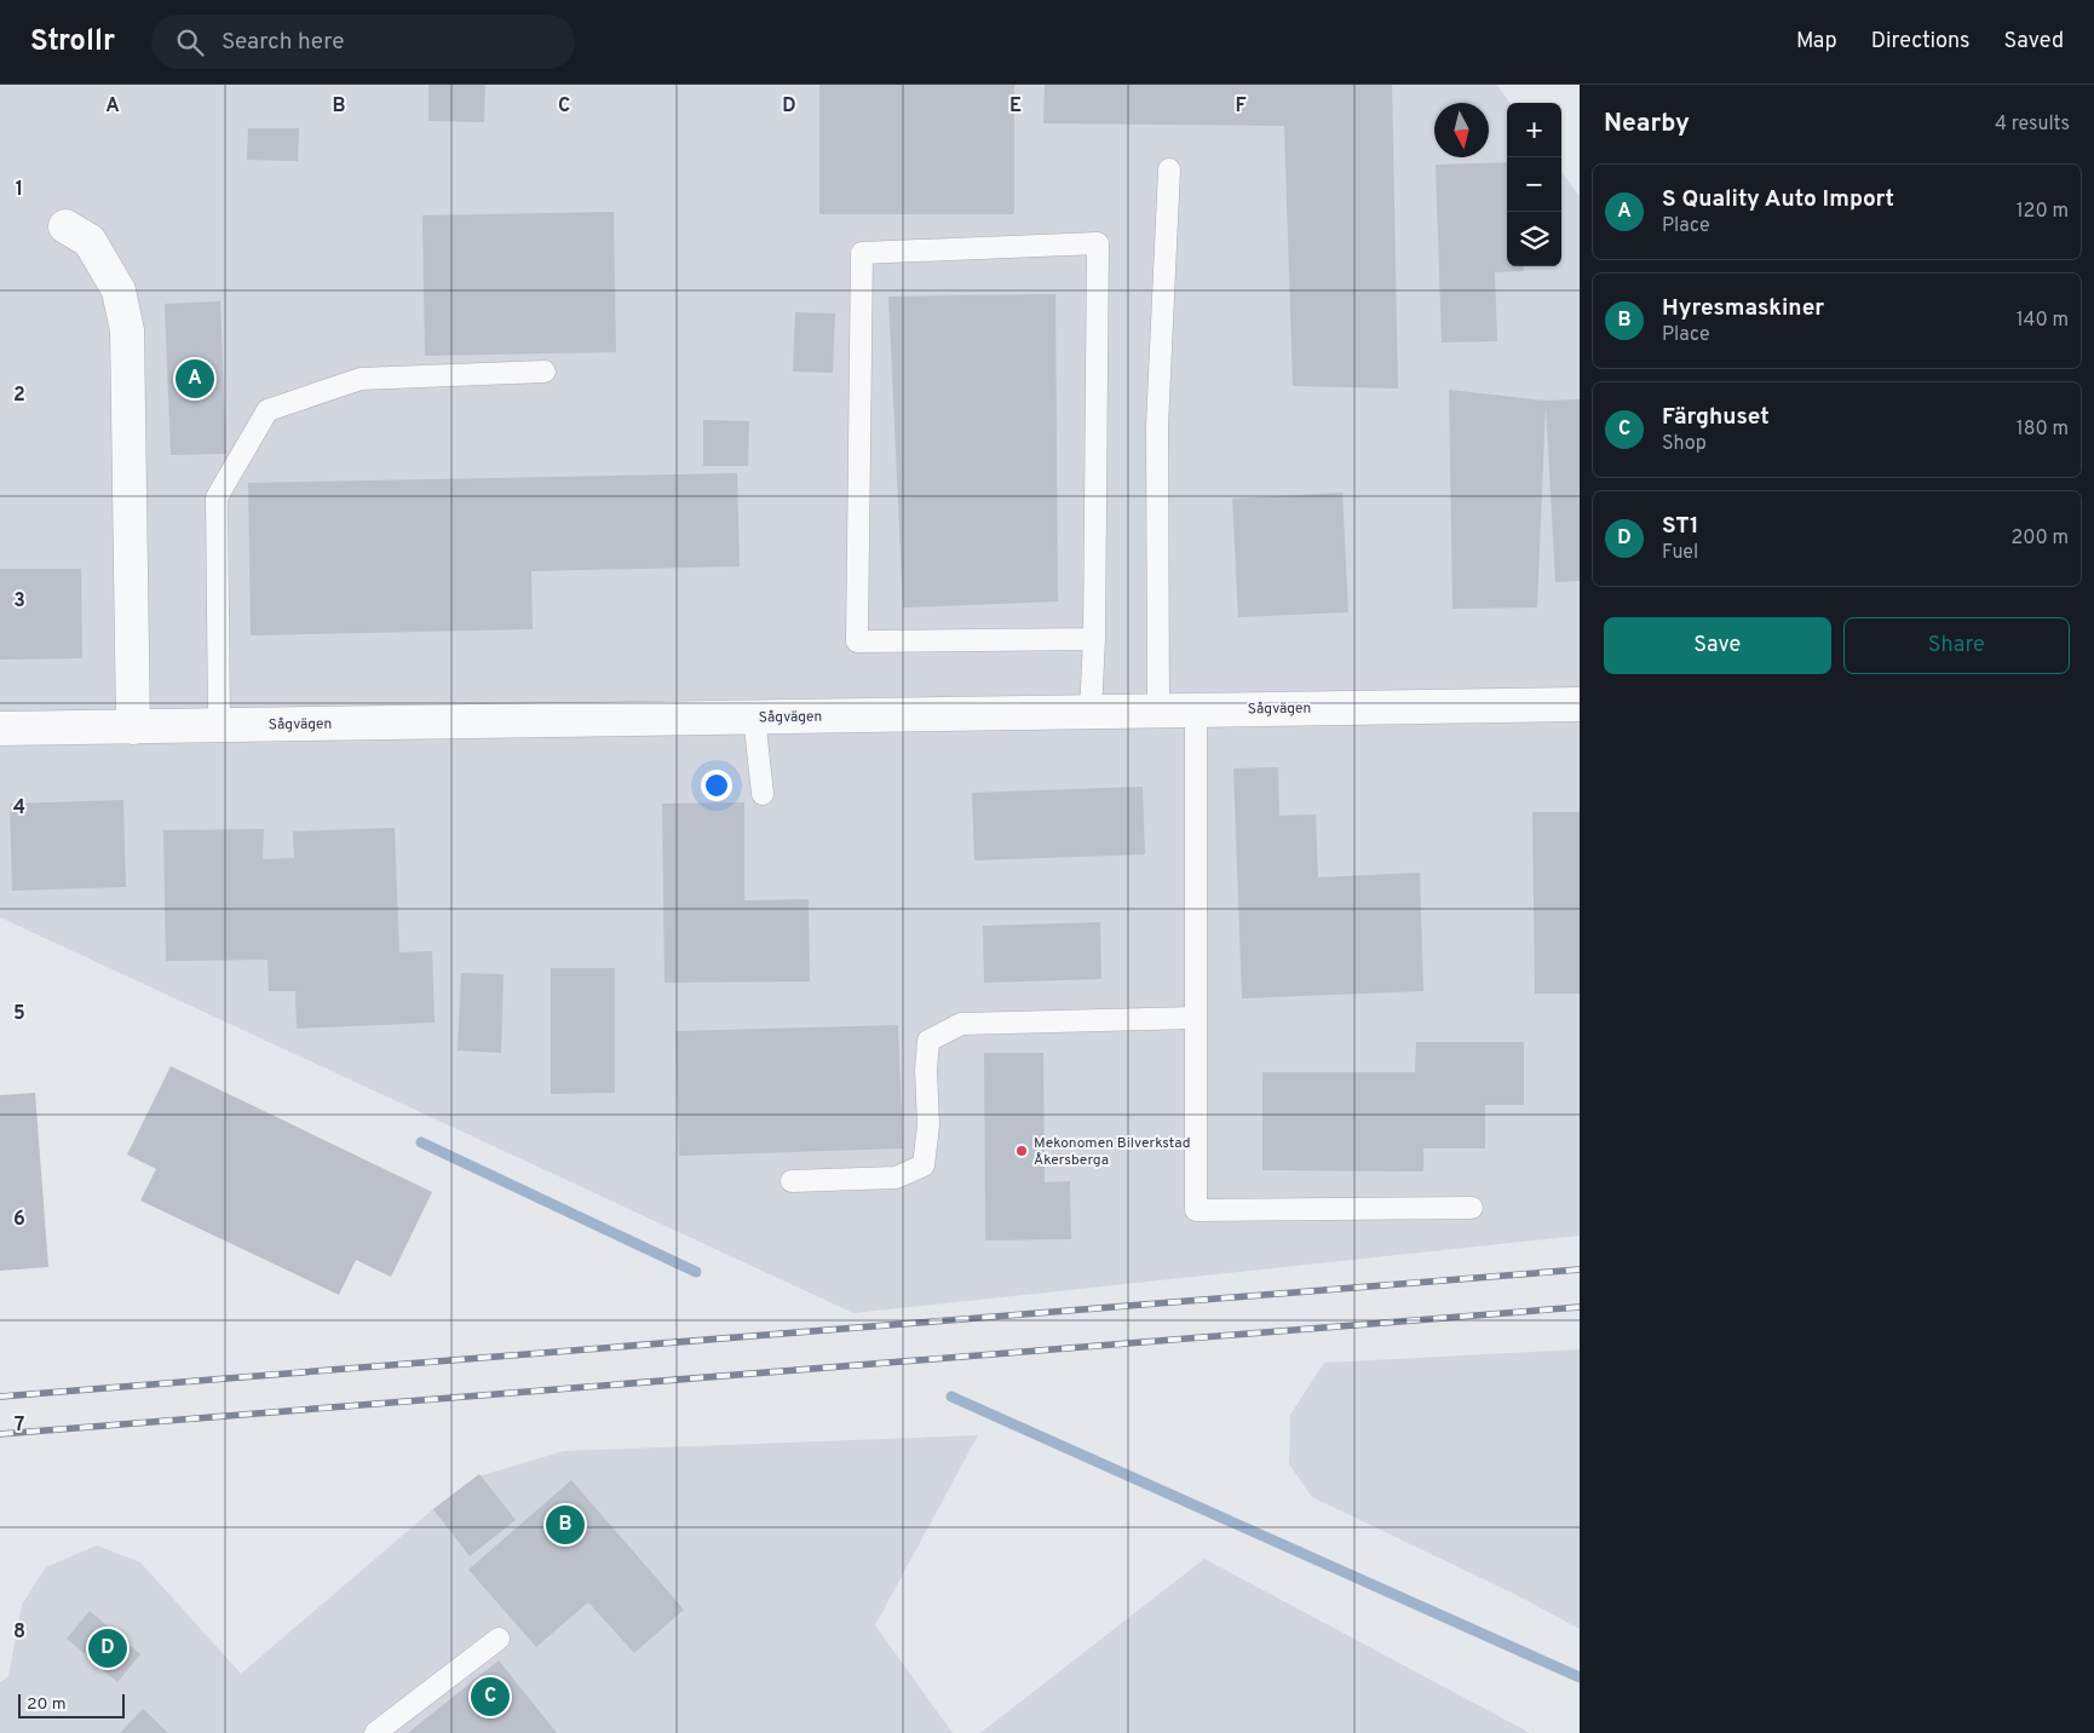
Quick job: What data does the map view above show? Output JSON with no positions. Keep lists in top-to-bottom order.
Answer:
{
  "streets": {
    "street": ["Sågvägen"]
  },
  "places": ["Mekonomen Bilverkstad Åkersberga"],
  "scale_bar": "20 m",
  "north": "bottom",
  "page": {
    "header": "Strollr",
    "search": "Search here",
    "nav": ["Map", "Directions", "Saved"],
    "heading": ["Nearby", "4 results"],
    "map_buttons": ["+", "−"],
    "list": [
      {
        "mark": "A",
        "name": "S Quality Auto Import",
        "note": "Place",
        "value": "120 m"
      },
      {
        "mark": "B",
        "name": "Hyresmaskiner",
        "note": "Place",
        "value": "140 m"
      },
      {
        "mark": "C",
        "name": "Färghuset",
        "note": "Shop",
        "value": "180 m"
      },
      {
        "mark": "D",
        "name": "ST1",
        "note": "Fuel",
        "value": "200 m"
      }
    ],
    "pins": [
      "A",
      "B",
      "D",
      "C"
    ],
    "buttons": ["Save", "Share"],
    "scale": "20 m"
  },
  "grid": {
    "columns": [
      "A",
      "B",
      "C",
      "D",
      "E",
      "F"
    ],
    "rows": [
      "1",
      "2",
      "3",
      "4",
      "5",
      "6",
      "7",
      "8"
    ]
  }
}
